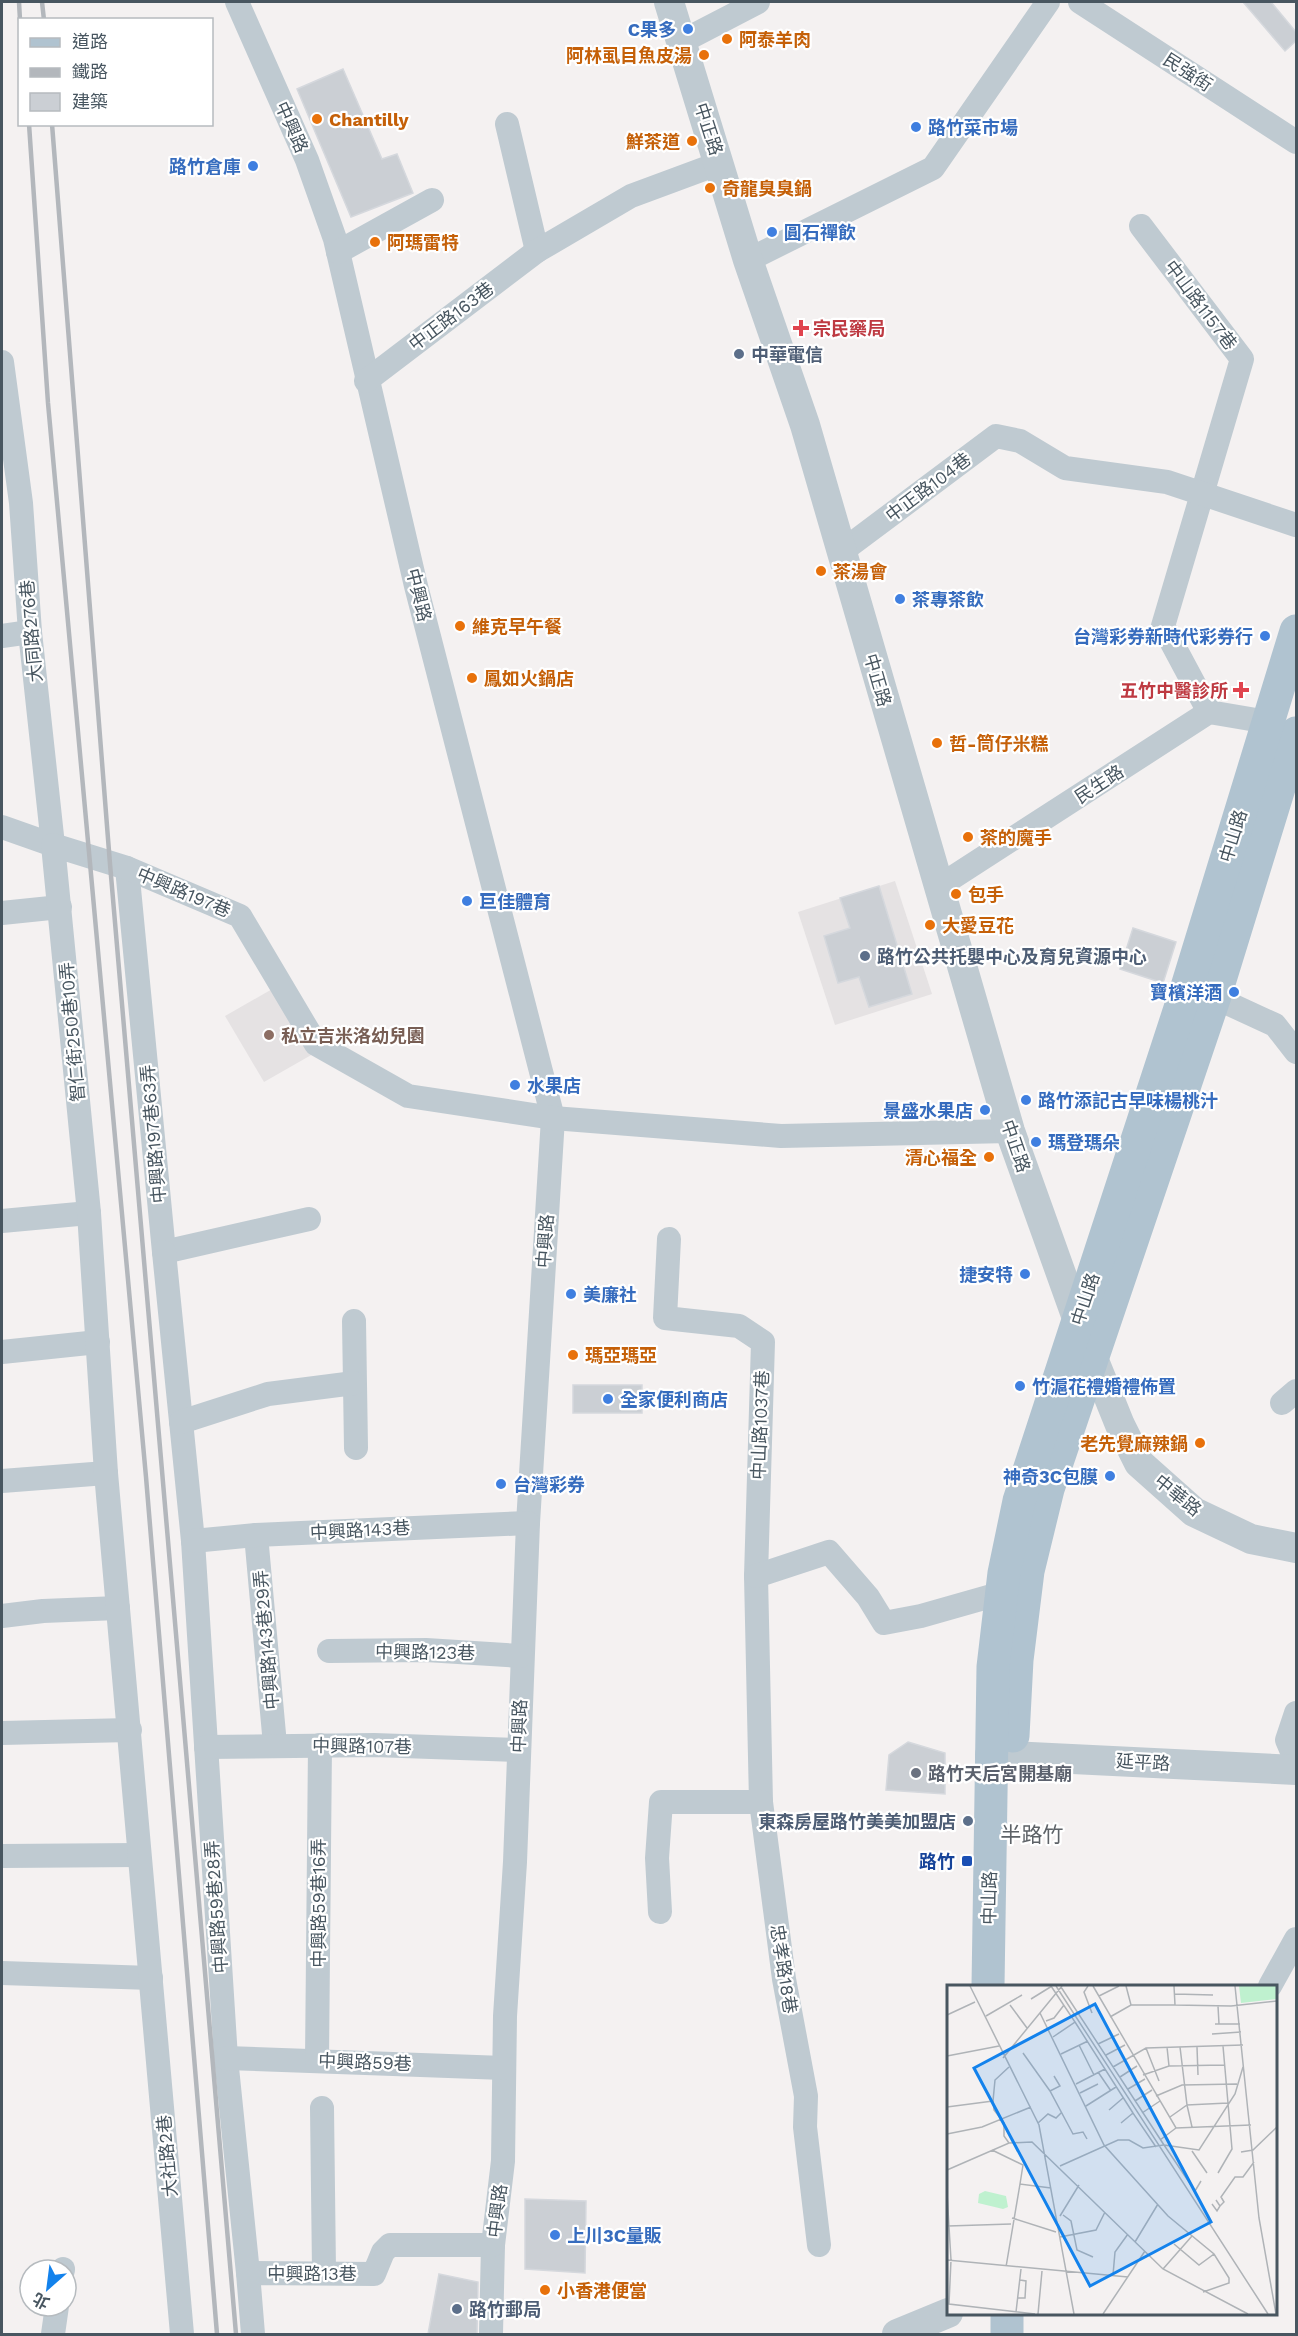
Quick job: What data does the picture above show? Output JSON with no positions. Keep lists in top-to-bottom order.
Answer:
{
  "streets": {
    "main road": ["中山路"],
    "street": [
      "民強街",
      "中興路",
      "中正路",
      "中山路1157巷",
      "中正路163巷",
      "中正路104巷",
      "大同路276巷",
      "民生路",
      "中興路197巷",
      "智仁街250巷10弄",
      "中興路197巷63弄",
      "中山路1037巷",
      "中華路",
      "中興路143巷",
      "中興路143巷29弄",
      "中興路123巷",
      "中興路107巷",
      "延平路",
      "中興路59巷16弄",
      "中興路59巷28弄",
      "忠孝路18巷",
      "中興路59巷",
      "大社路2巷",
      "中興路13巷"
    ]
  },
  "crossings": [
    ["中興路", "中正路163巷"],
    ["中興路", "中興路197巷"],
    ["中興路", "中興路143巷"],
    ["中興路", "中興路123巷"],
    ["中興路", "中興路107巷"],
    ["中興路", "中興路59巷"],
    ["中興路", "中興路13巷"],
    ["中正路", "中正路163巷"],
    ["中正路", "中正路104巷"],
    ["中正路", "民生路"],
    ["中正路", "中山路"],
    ["中正路", "中華路"],
    ["中山路1157巷", "中正路104巷"],
    ["中山路1157巷", "民生路"],
    ["大同路276巷", "中興路197巷"],
    ["大同路276巷", "智仁街250巷10弄"],
    ["中山路", "中華路"],
    ["中山路", "延平路"],
    ["中興路197巷", "中興路197巷63弄"],
    ["智仁街250巷10弄", "大社路2巷"],
    ["中興路197巷63弄", "中興路59巷28弄"],
    ["中山路1037巷", "忠孝路18巷"],
    ["中興路143巷", "中興路143巷29弄"],
    ["中興路143巷", "中興路59巷28弄"],
    ["中興路143巷29弄", "中興路107巷"],
    ["中興路107巷", "中興路59巷16弄"],
    ["中興路107巷", "中興路59巷28弄"],
    ["中興路59巷16弄", "中興路59巷"],
    ["中興路59巷28弄", "中興路59巷"],
    ["中興路59巷28弄", "中興路13巷"]
  ],
  "districts": ["半路竹"],
  "places": {
    "other": [
      "C果多",
      "阿泰羊肉",
      "阿林虱目魚皮湯",
      "Chantilly",
      "路竹菜市場",
      "鮮茶道",
      "路竹倉庫",
      "奇龍臭臭鍋",
      "圓石禪飲",
      "阿瑪雷特",
      "中華電信",
      "茶湯會",
      "茶專茶飲",
      "維克早午餐",
      "台灣彩券新時代彩券行",
      "鳳如火鍋店",
      "哲-筒仔米糕",
      "茶的魔手",
      "包手",
      "巨佳體育",
      "大愛豆花",
      "路竹公共托嬰中心及育兒資源中心",
      "寶檳洋酒",
      "私立吉米洛幼兒園",
      "水果店",
      "路竹添記古早味楊桃汁",
      "景盛水果店",
      "瑪登瑪朵",
      "清心福全",
      "捷安特",
      "美廉社",
      "瑪亞瑪亞",
      "竹滬花禮婚禮佈置",
      "全家便利商店",
      "老先覺麻辣鍋",
      "神奇3C包膜",
      "台灣彩券",
      "路竹天后宮開基廟",
      "東森房屋路竹美美加盟店",
      "上川3C量販",
      "小香港便當",
      "路竹郵局"
    ],
    "health": ["宗民藥局", "五竹中醫診所"],
    "transit": ["路竹"]
  },
  "legend": ["道路", "鐵路", "建築"],
  "north": "bottom left"
}
